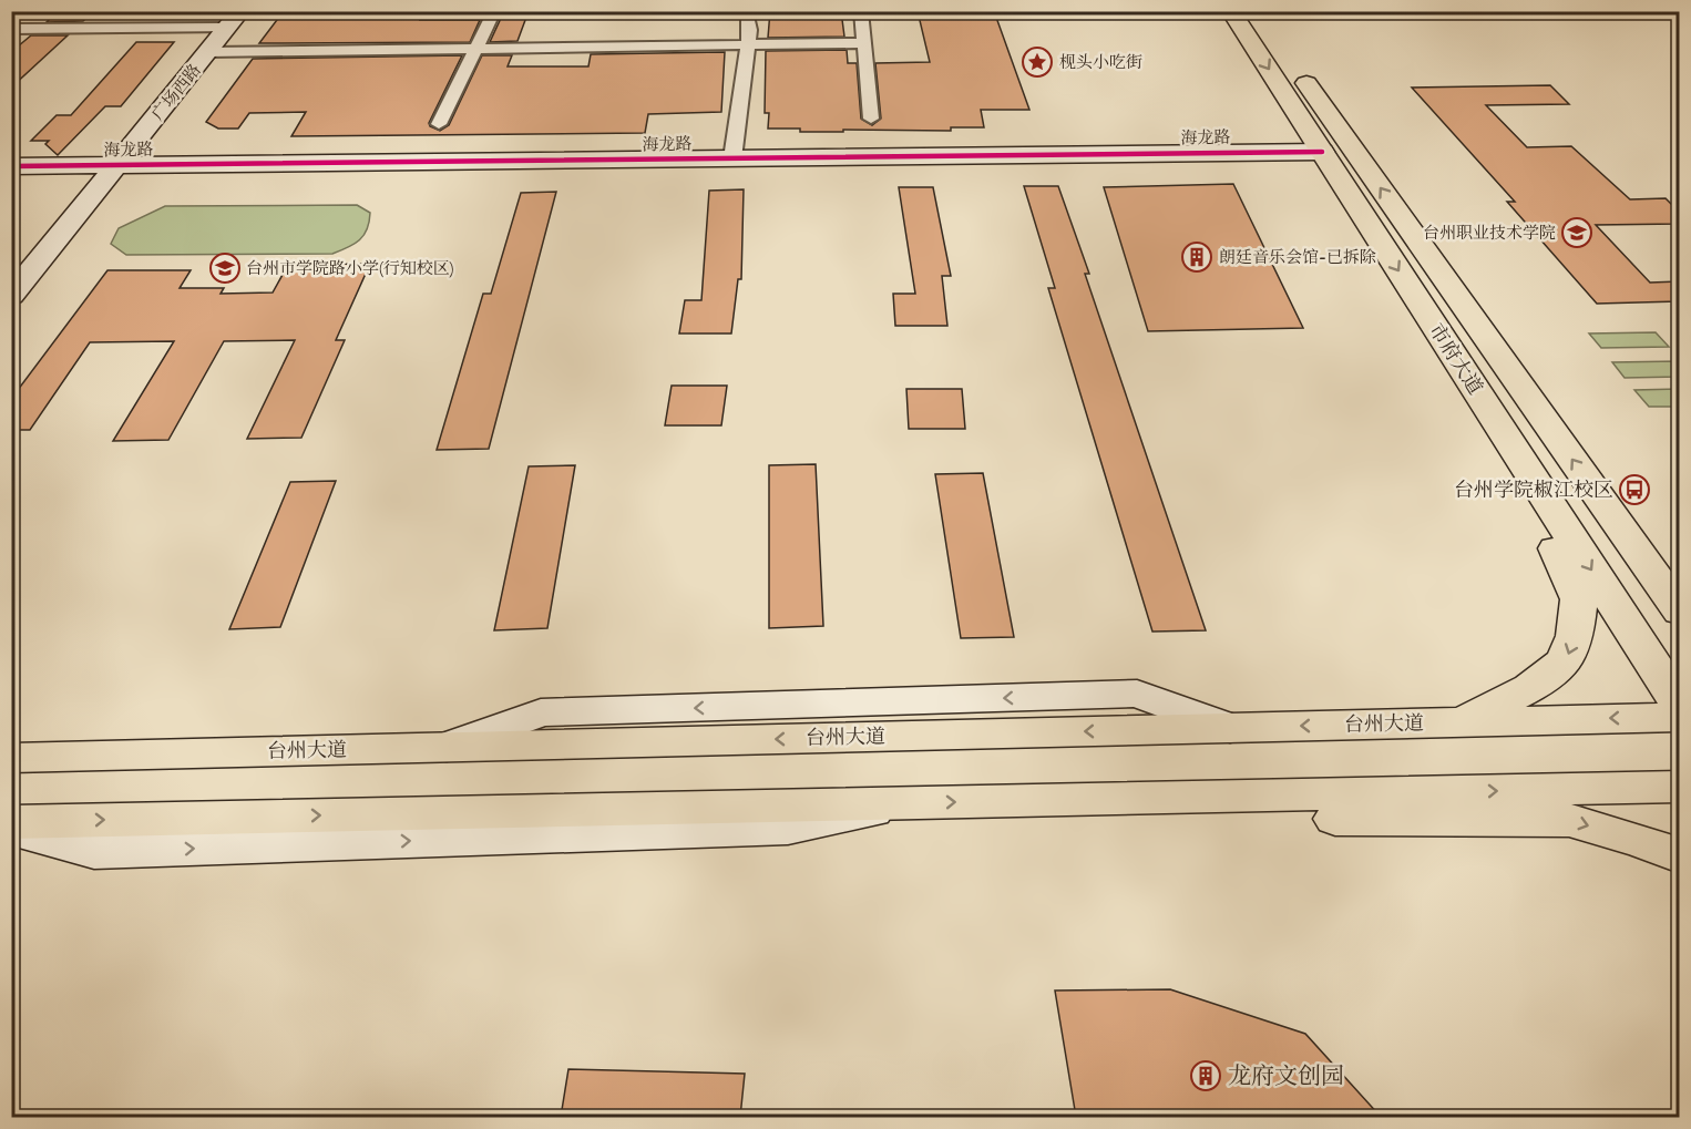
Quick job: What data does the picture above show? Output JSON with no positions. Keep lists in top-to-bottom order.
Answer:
{
  "streets": {
    "main road": ["市府大道", "台州大道"],
    "street": ["广场西路", "海龙路"]
  },
  "crossings": [
    ["广场西路", "海龙路"],
    ["海龙路", "市府大道"]
  ],
  "places": {
    "place": ["枧头小吃街"],
    "school or university": ["台州职业技术学院", "台州市学院路小学(行知校区)"],
    "building": ["朗廷音乐会馆-已拆除", "龙府文创园"],
    "bus stop": ["台州学院椒江校区"]
  }
}
